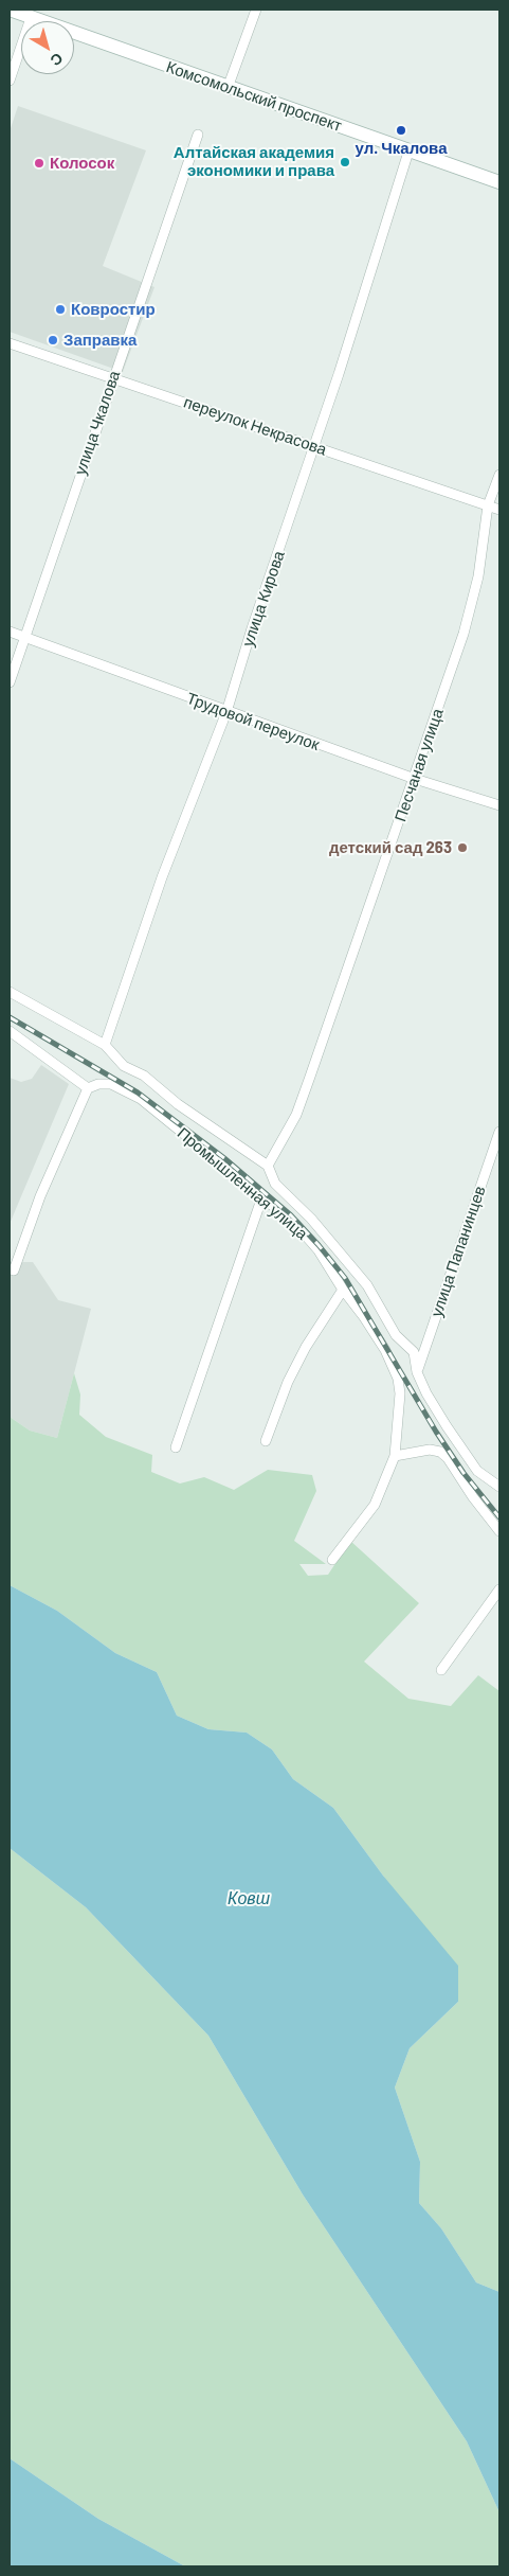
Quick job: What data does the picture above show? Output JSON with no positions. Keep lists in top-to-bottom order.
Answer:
{
  "streets": {
    "main road": ["Комсомольский проспект"],
    "street": [
      "улица Чкалова",
      "переулок Некрасова",
      "улица Кирова",
      "Трудовой переулок",
      "Песчаная улица",
      "Промышленная улица",
      "улица Папанинцев"
    ]
  },
  "crossings": [
    ["Комсомольский проспект", "улица Кирова"],
    ["улица Чкалова", "переулок Некрасова"],
    ["улица Чкалова", "Трудовой переулок"],
    ["переулок Некрасова", "улица Кирова"],
    ["переулок Некрасова", "Песчаная улица"],
    ["улица Кирова", "Трудовой переулок"],
    ["Трудовой переулок", "Песчаная улица"],
    ["Песчаная улица", "Промышленная улица"],
    ["Промышленная улица", "улица Папанинцев"]
  ],
  "water": ["Ковш"],
  "places": [
    "ул. Чкалова",
    "Алтайская академия экономики и права",
    "Колосок",
    "Ковростир",
    "Заправка",
    "детский сад 263"
  ],
  "north": "bottom right"
}
